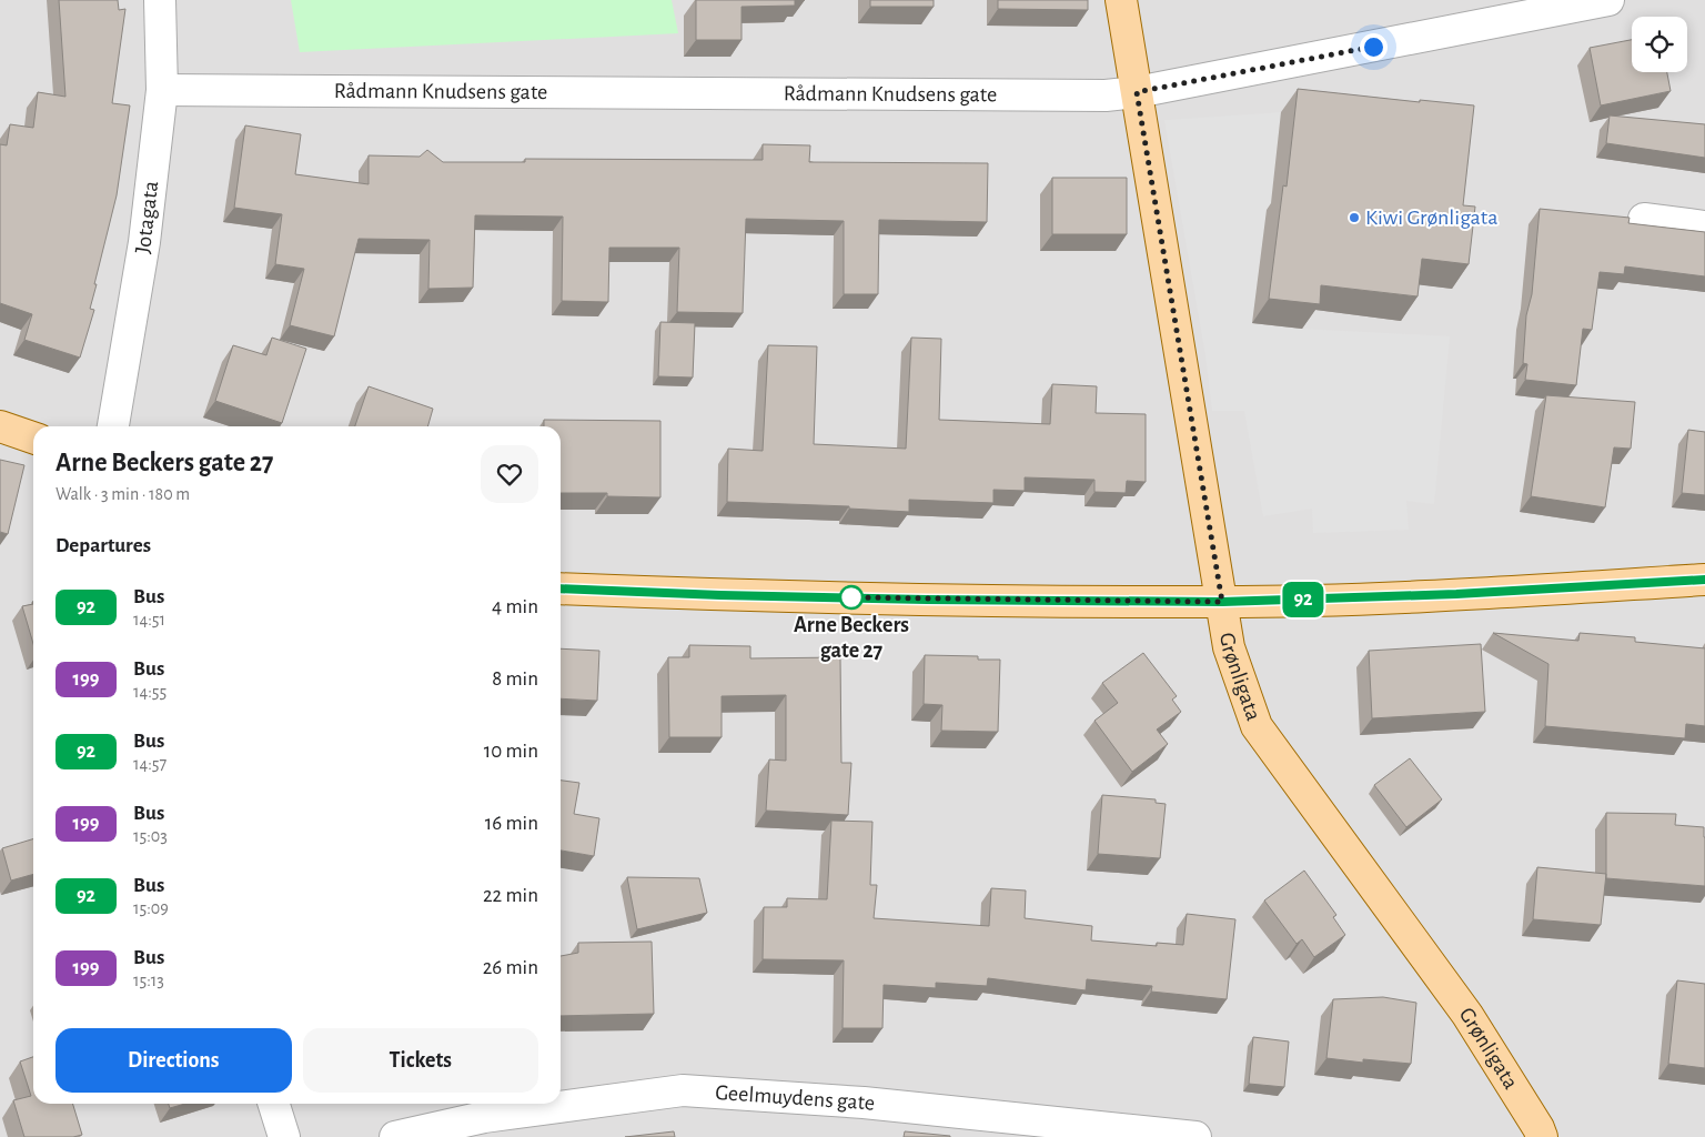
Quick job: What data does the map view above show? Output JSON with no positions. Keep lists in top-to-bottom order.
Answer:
{
  "streets": {
    "main road": ["Grønligata"],
    "street": ["Rådmann Knudsens gate", "Jotagata", "Geelmuydens gate"]
  },
  "crossings": [
    ["Rådmann Knudsens gate", "Jotagata"],
    ["Rådmann Knudsens gate", "Grønligata"]
  ],
  "places": ["Kiwi Grønligata", "Arne Beckers gate 27"],
  "lines": ["bus line 92"],
  "page": {
    "on_map": "92",
    "heading": [
      ["Arne Beckers gate 27", "Walk · 3 min · 180 m"],
      "Departures"
    ],
    "list": [
      {
        "mark": "92",
        "name": "Bus",
        "note": "14:51",
        "value": "4 min"
      },
      {
        "mark": "199",
        "name": "Bus",
        "note": "14:55",
        "value": "8 min"
      },
      {
        "mark": "92",
        "name": "Bus",
        "note": "14:57",
        "value": "10 min"
      },
      {
        "mark": "199",
        "name": "Bus",
        "note": "15:03",
        "value": "16 min"
      },
      {
        "mark": "92",
        "name": "Bus",
        "note": "15:09",
        "value": "22 min"
      },
      {
        "mark": "199",
        "name": "Bus",
        "note": "15:13",
        "value": "26 min"
      }
    ],
    "buttons": ["Directions", "Tickets"]
  }
}
